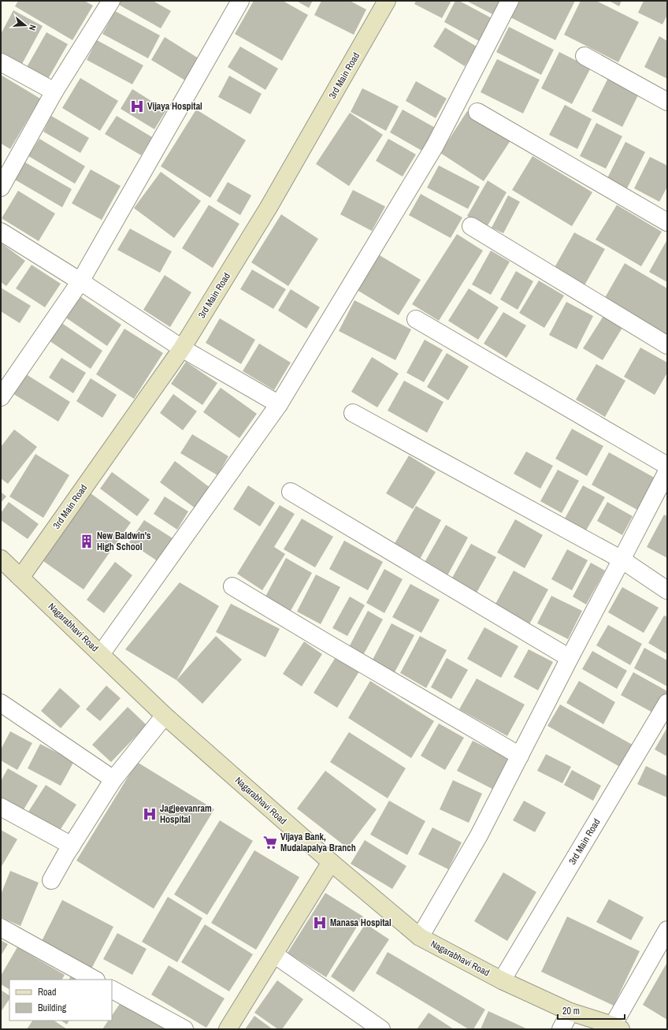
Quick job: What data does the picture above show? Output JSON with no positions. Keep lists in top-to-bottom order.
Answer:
{
  "streets": {
    "street": ["3rd Main Road", "Nagarabhavi Road"]
  },
  "crossings": [
    ["3rd Main Road", "Nagarabhavi Road"]
  ],
  "places": {
    "hospital": ["Vijaya Hospital", "Jagjeevanram Hospital", "Manasa Hospital"],
    "building": ["New Baldwin's High School"],
    "supermarket": ["Vijaya Bank, Mudalapalya Branch"]
  },
  "legend": ["Road", "Building"],
  "scale_bar": "20 m",
  "north": "right"
}
